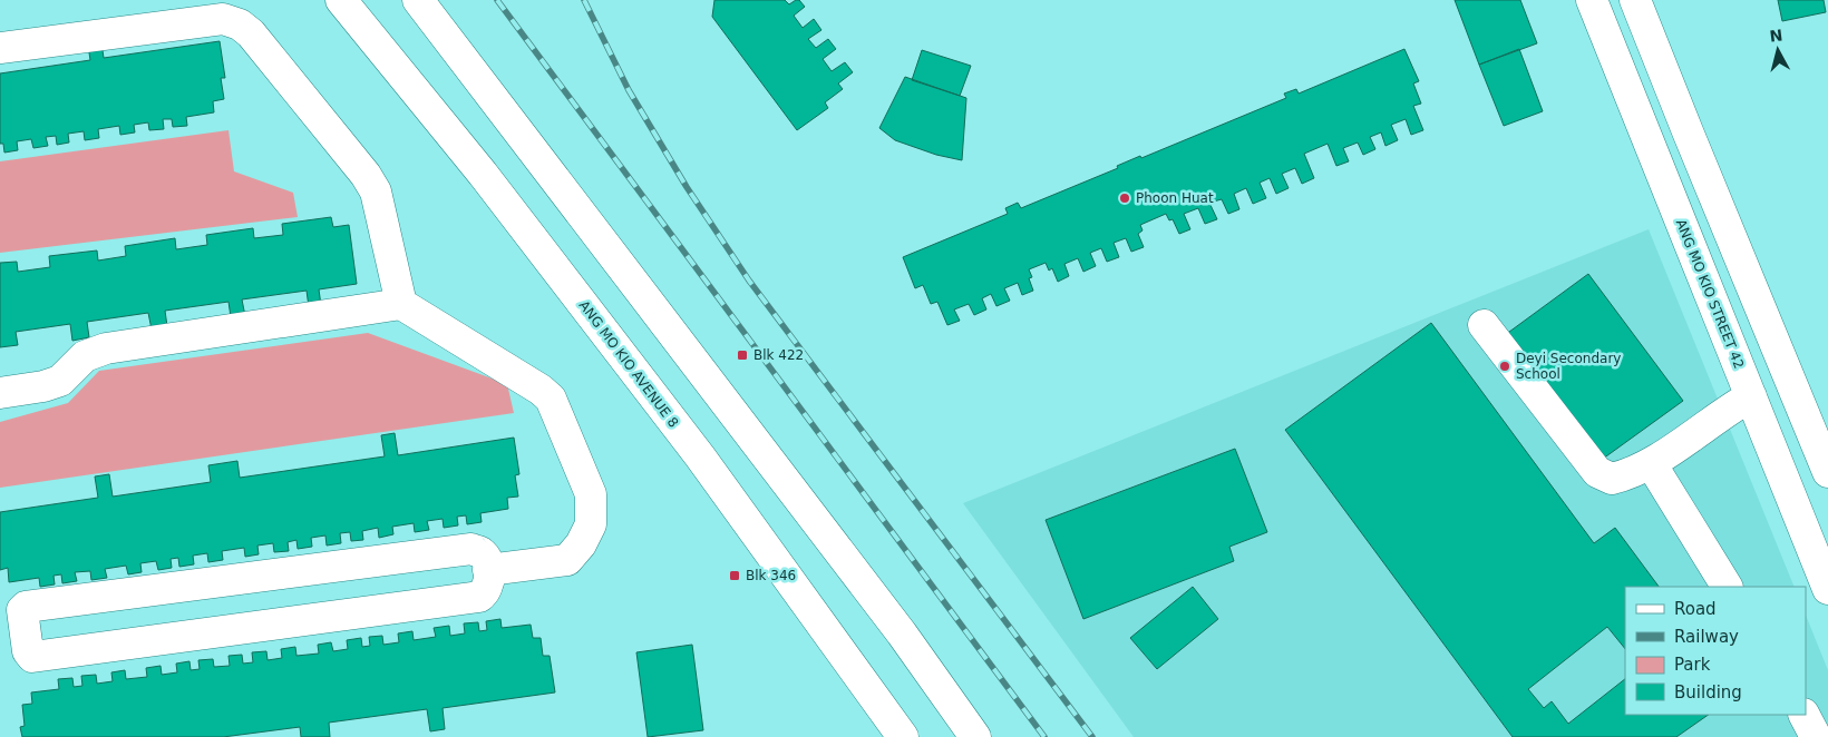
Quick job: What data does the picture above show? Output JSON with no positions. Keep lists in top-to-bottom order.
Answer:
{
  "streets": {
    "main road": ["ANG MO KIO STREET 42", "ANG MO KIO AVENUE 8"]
  },
  "places": {
    "other": ["Phoon Huat", "Deyi Secondary School"],
    "transit": ["Blk 422", "Blk 346"]
  },
  "legend": [
    "Road",
    "Railway",
    "Park",
    "Building"
  ],
  "north": "top"
}
